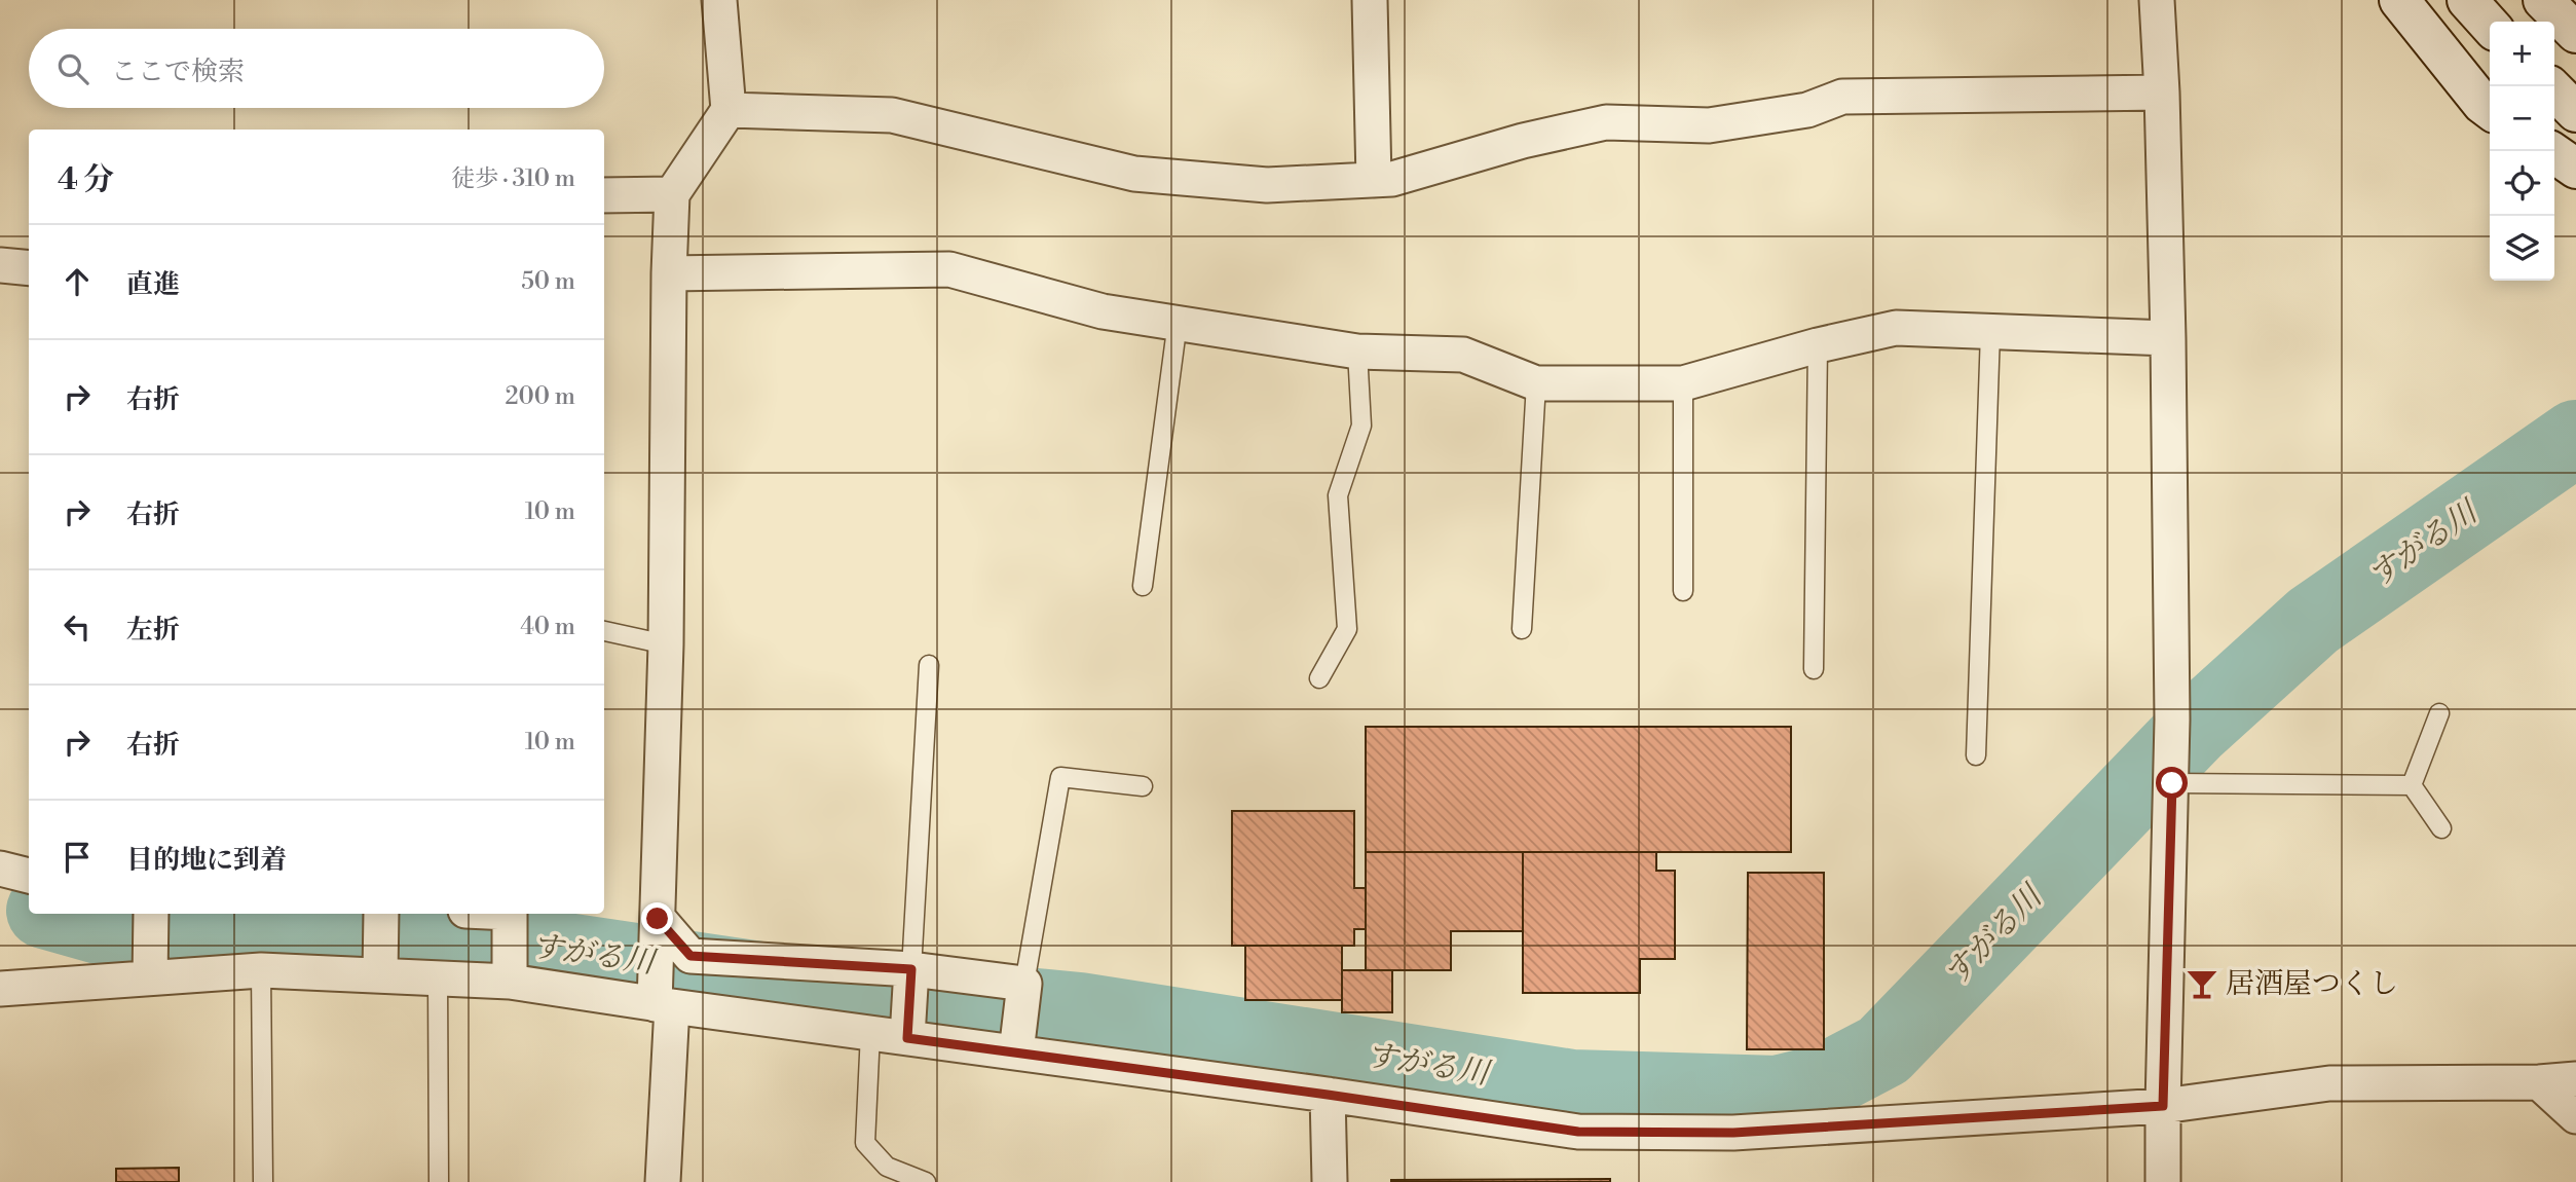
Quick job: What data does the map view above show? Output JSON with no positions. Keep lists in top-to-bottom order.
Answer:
{
  "water": ["すがる川"],
  "places": {
    "bar": ["居酒屋つくし"]
  },
  "page": {
    "map_buttons": ["+", "−"],
    "search": "ここで検索",
    "heading": ["4 分", "徒歩 · 310 m"],
    "list": [
      ["直進", "50 m"],
      ["右折", "200 m"],
      ["右折", "10 m"],
      ["左折", "40 m"],
      ["右折", "10 m"],
      "目的地に到着"
    ]
  }
}
